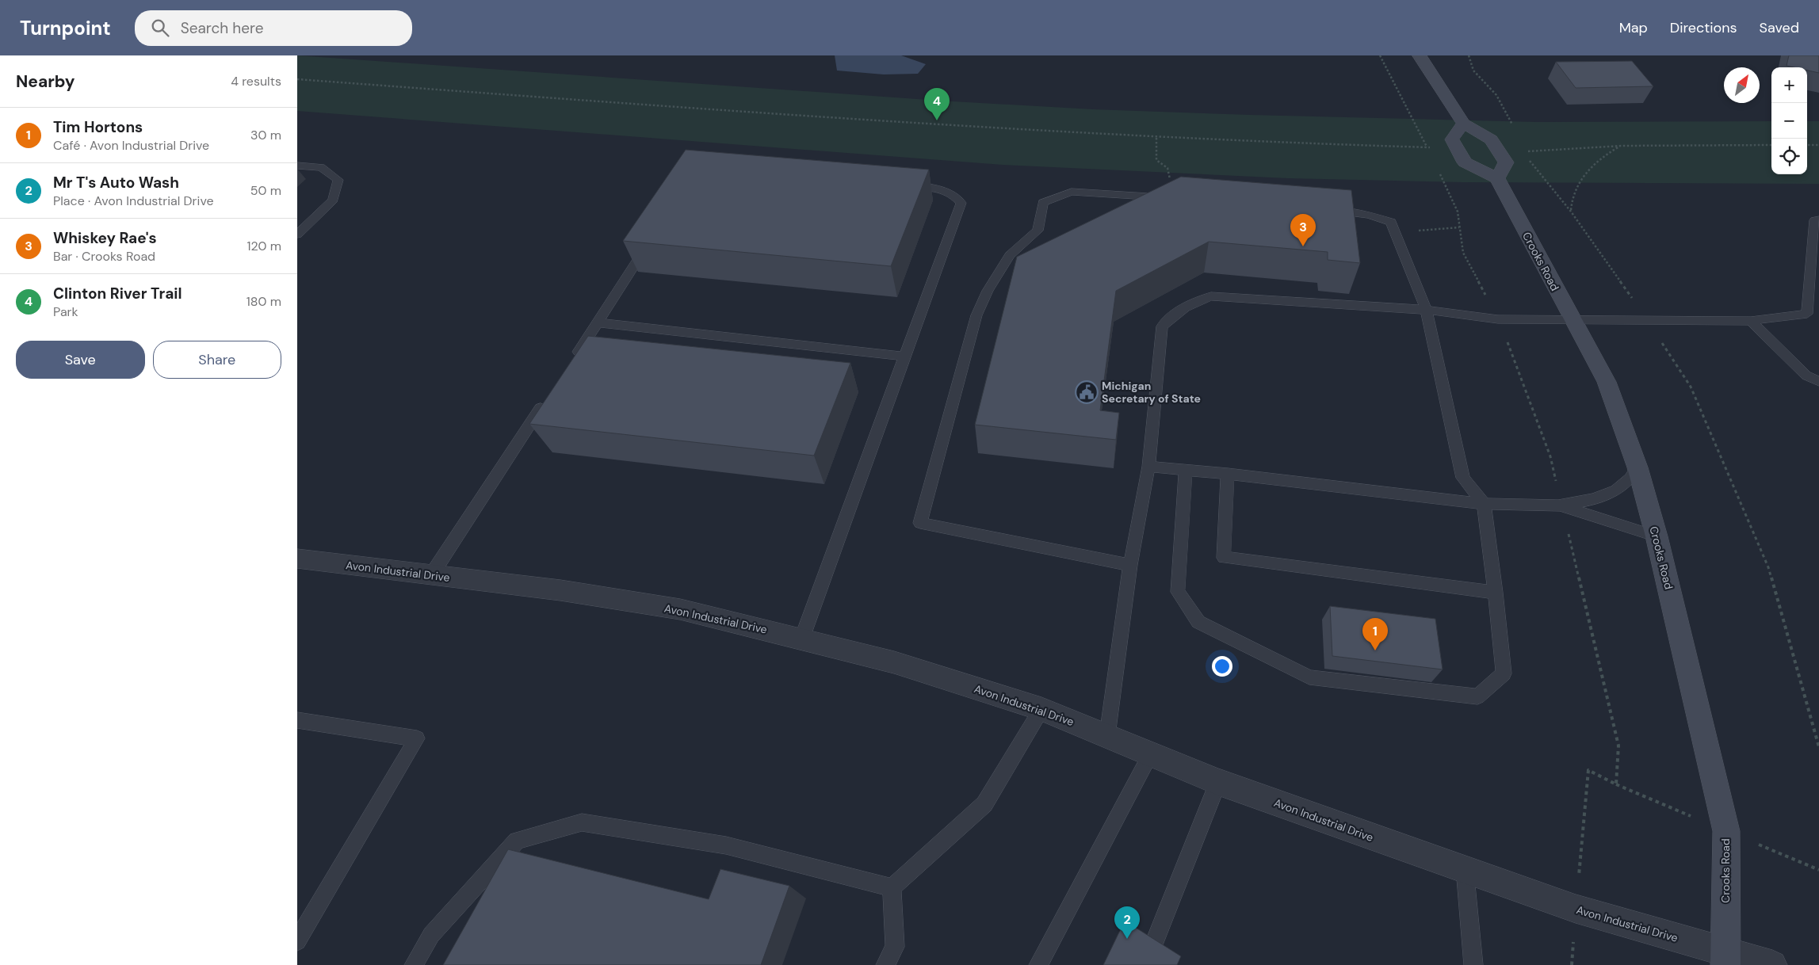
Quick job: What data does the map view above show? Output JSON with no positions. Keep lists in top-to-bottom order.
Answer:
{
  "streets": {
    "main road": ["Crooks Road"],
    "street": ["Avon Industrial Drive"]
  },
  "crossings": [
    ["Crooks Road", "Avon Industrial Drive"]
  ],
  "places": {
    "public building": ["Michigan Secretary of State"]
  },
  "north": "top right",
  "page": {
    "header": "Turnpoint",
    "search": "Search here",
    "nav": ["Map", "Directions", "Saved"],
    "heading": ["Nearby", "4 results"],
    "map_buttons": ["+", "−"],
    "pins": [
      "4",
      "3",
      "1",
      "2"
    ],
    "list": [
      {
        "mark": "1",
        "name": "Tim Hortons",
        "note": "Café · Avon Industrial Drive",
        "value": "30 m"
      },
      {
        "mark": "2",
        "name": "Mr T's Auto Wash",
        "note": "Place · Avon Industrial Drive",
        "value": "50 m"
      },
      {
        "mark": "3",
        "name": "Whiskey Rae's",
        "note": "Bar · Crooks Road",
        "value": "120 m"
      },
      {
        "mark": "4",
        "name": "Clinton River Trail",
        "note": "Park",
        "value": "180 m"
      }
    ],
    "buttons": ["Save", "Share"]
  }
}
